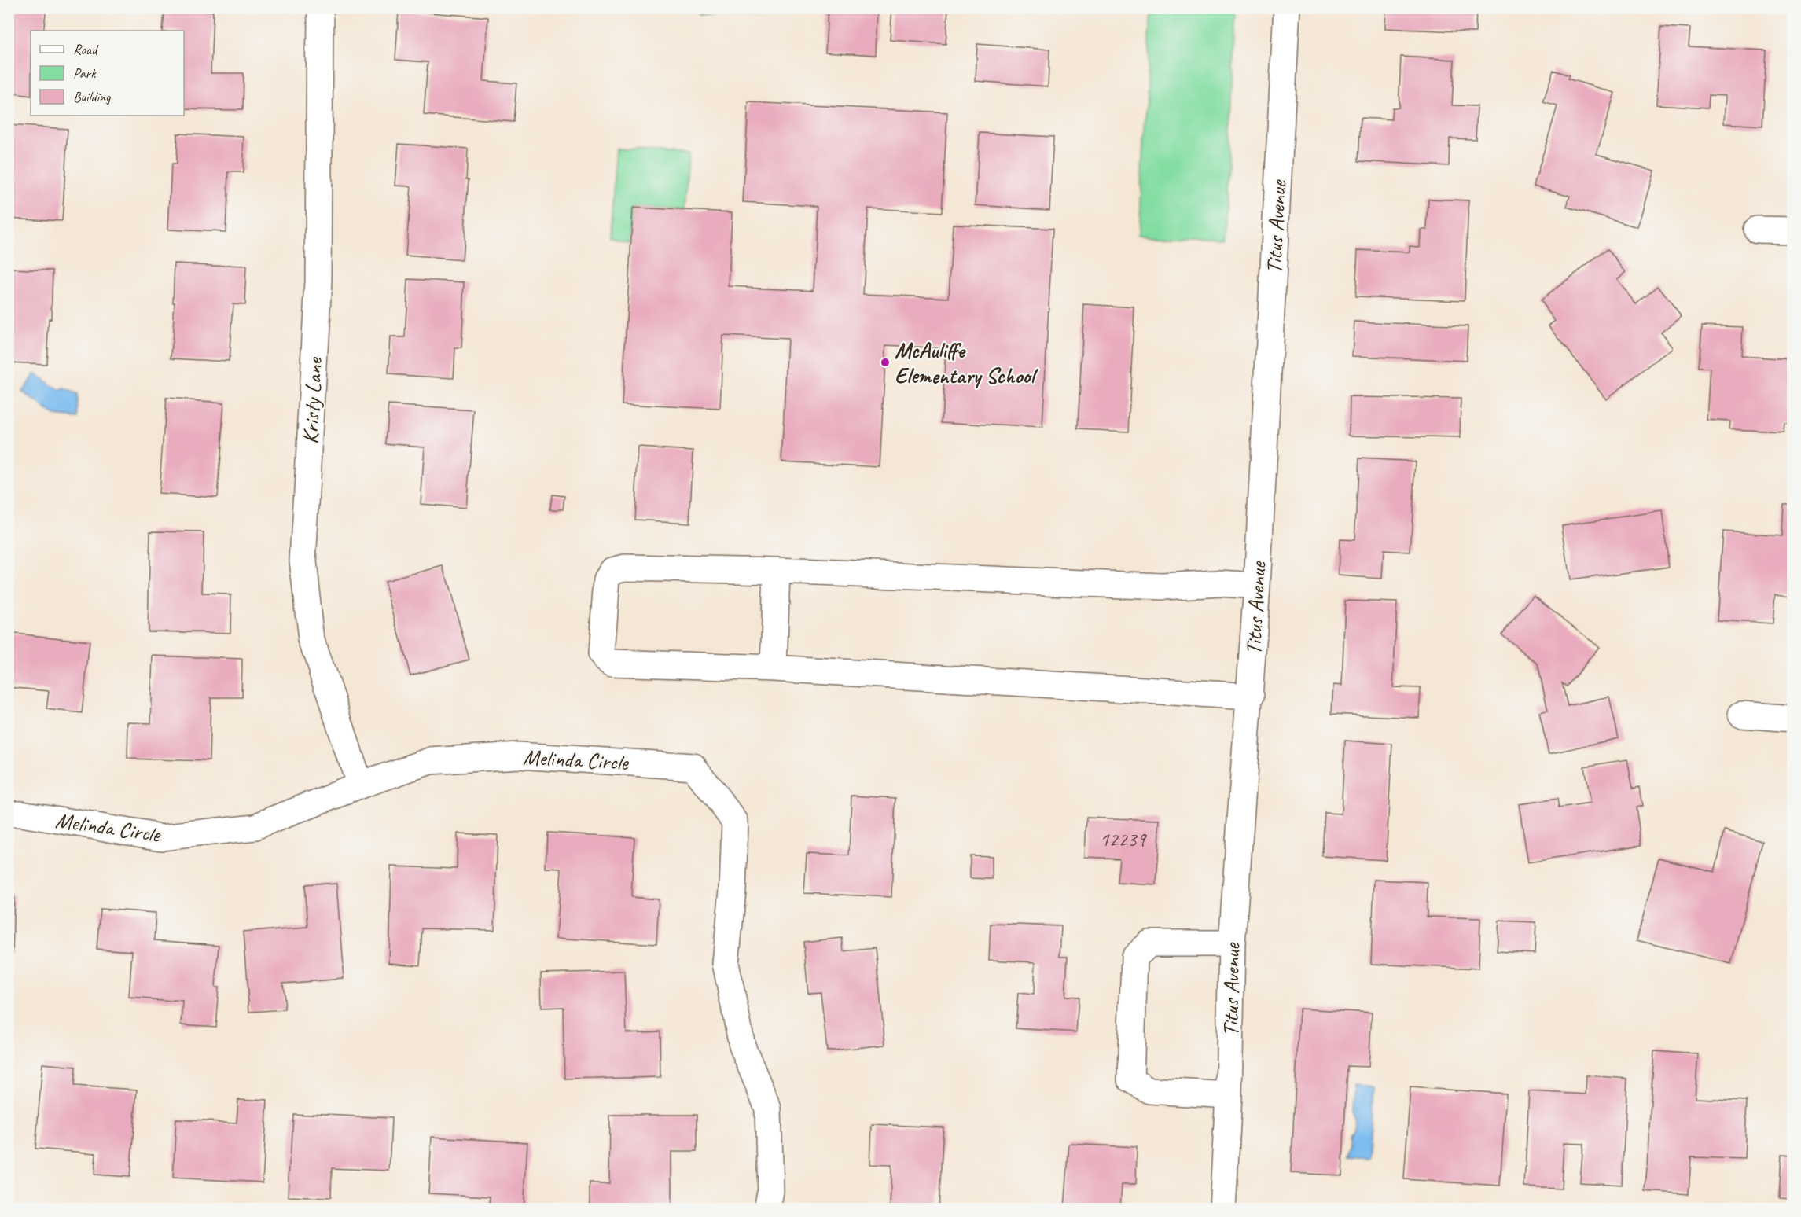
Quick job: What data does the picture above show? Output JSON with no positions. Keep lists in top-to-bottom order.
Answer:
{
  "streets": {
    "street": ["Titus Avenue", "Kristy Lane", "Melinda Circle"]
  },
  "crossings": [
    ["Kristy Lane", "Melinda Circle"]
  ],
  "places": ["McAuliffe Elementary School"],
  "house_numbers": ["12239"],
  "legend": ["Road", "Park", "Building"]
}
